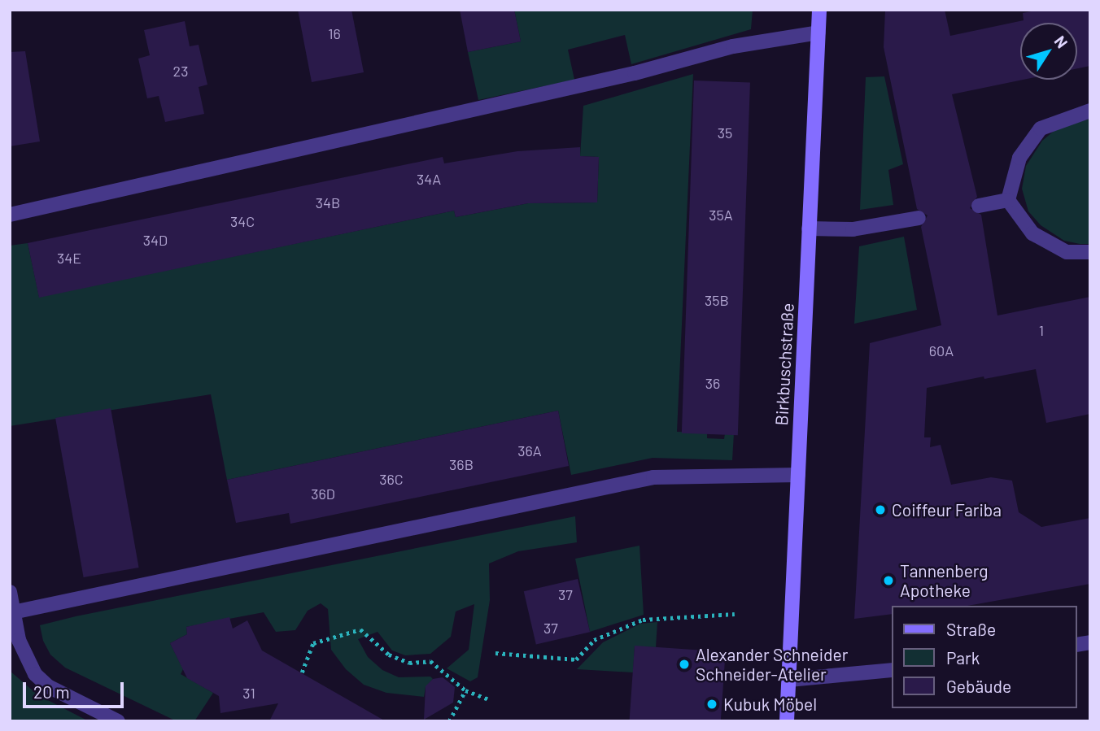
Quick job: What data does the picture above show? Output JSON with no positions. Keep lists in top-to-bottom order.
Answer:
{
  "streets": {
    "street": ["Birkbuschstraße"]
  },
  "places": [
    "Coiffeur Fariba",
    "Tannenberg Apotheke",
    "Alexander Schneider Schneider-Atelier",
    "Kubuk Möbel"
  ],
  "house_numbers": [
    "16",
    "23",
    "35",
    "34A",
    "34B",
    "35A",
    "34C",
    "34D",
    "34E",
    "35B",
    "1",
    "60A",
    "36",
    "36A",
    "36B",
    "36C",
    "36D",
    "37",
    "37",
    "31"
  ],
  "legend": ["Straße", "Park", "Gebäude"],
  "scale_bar": "20 m",
  "north": "top right"
}
